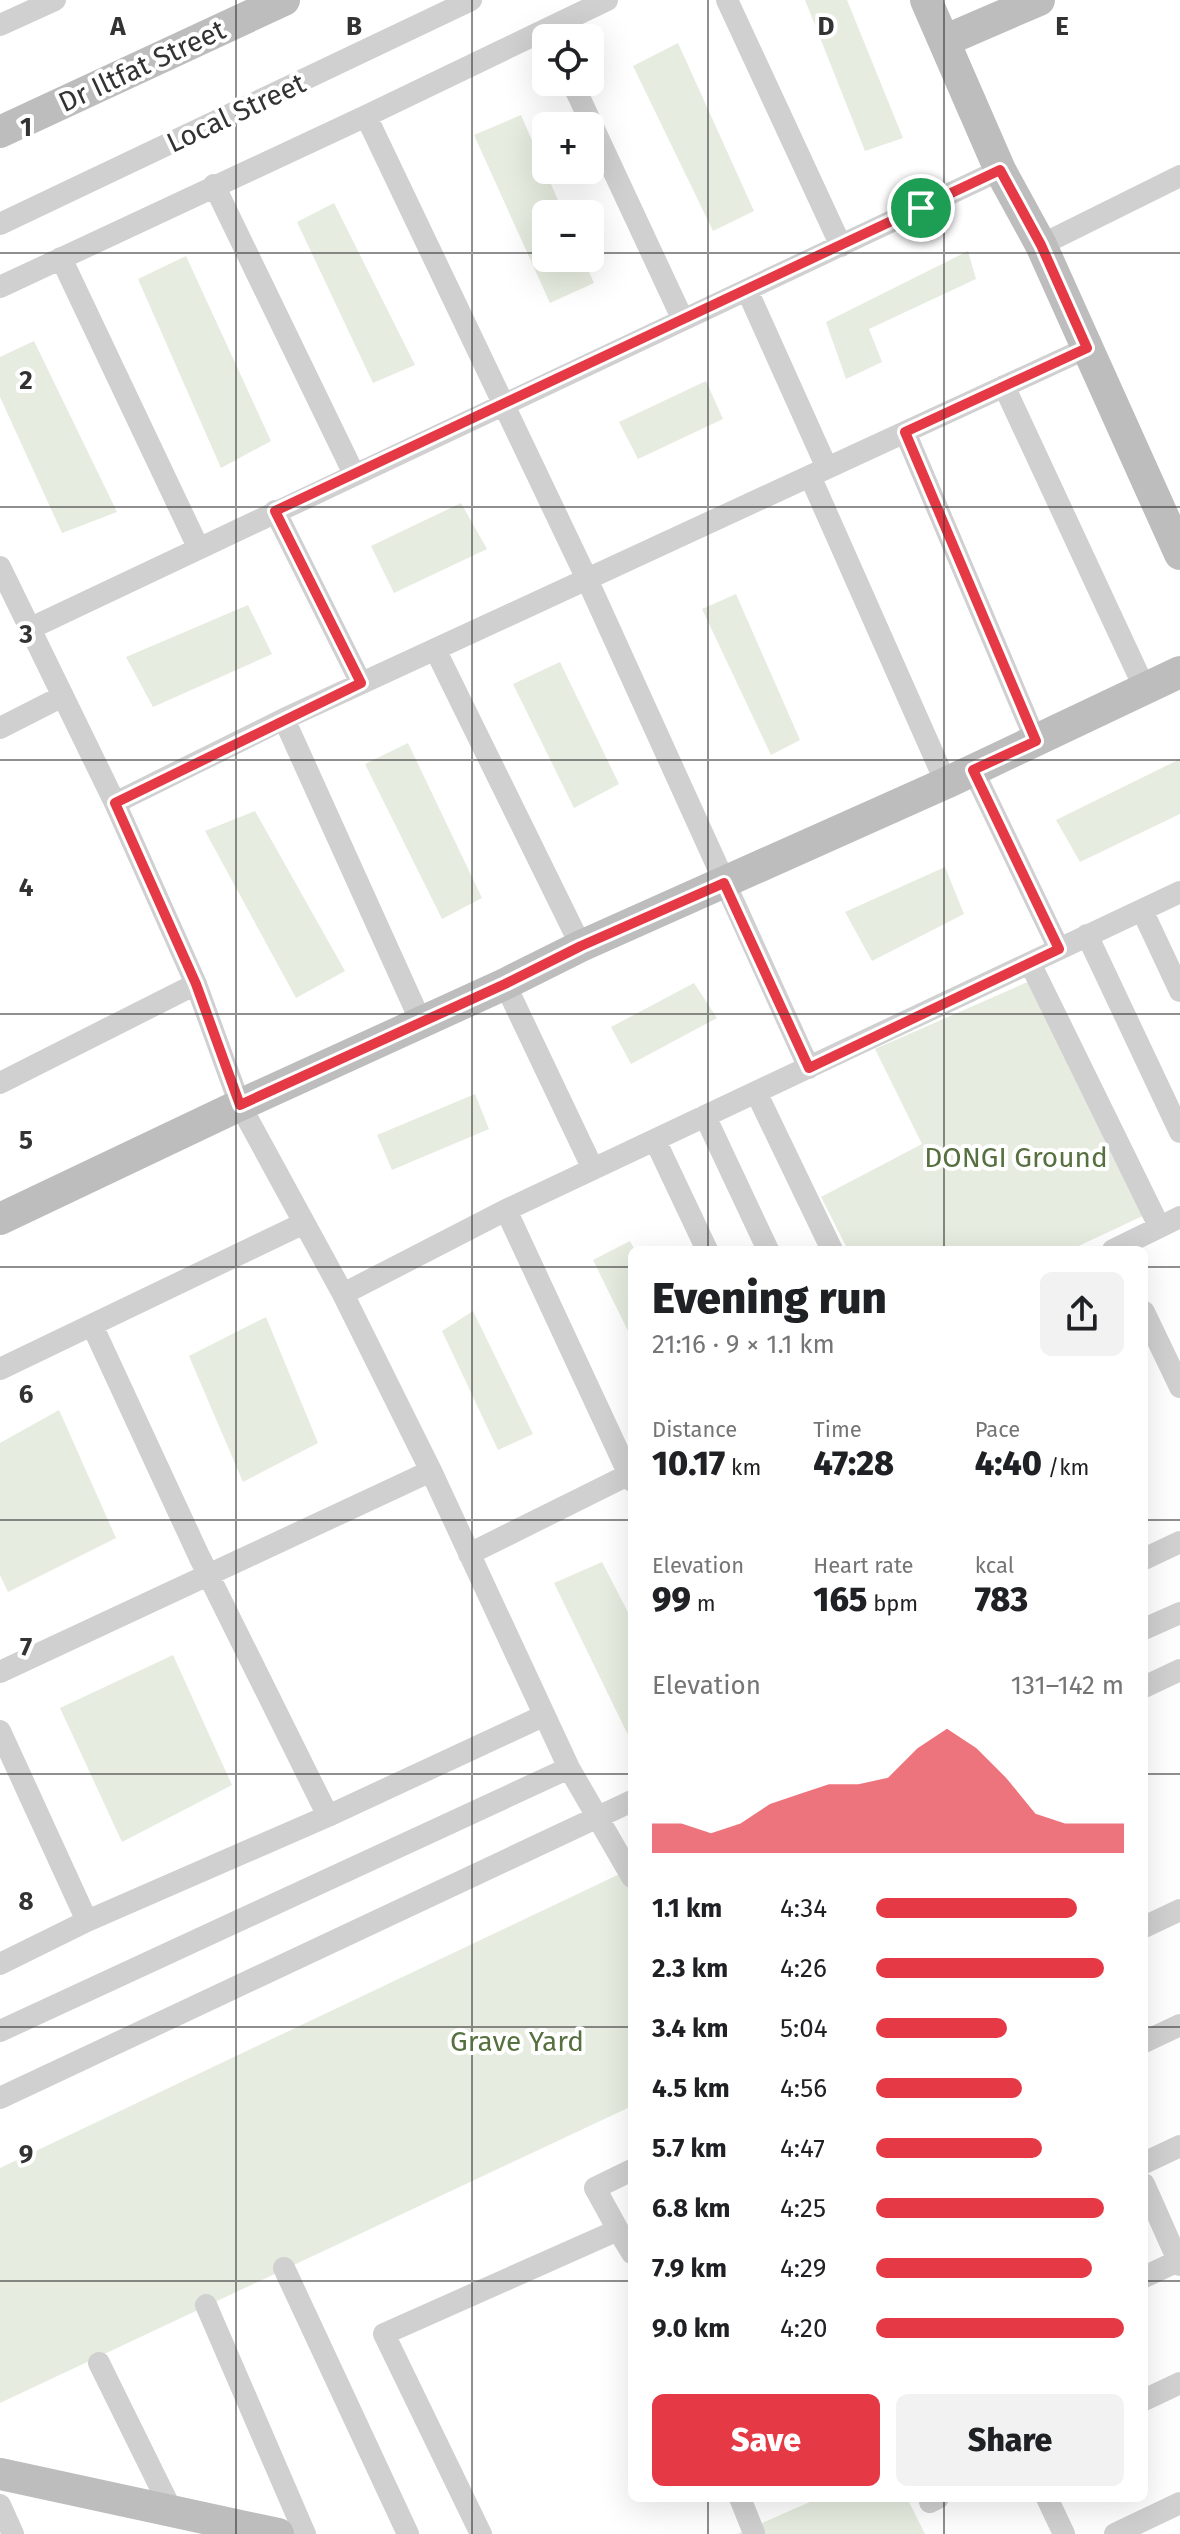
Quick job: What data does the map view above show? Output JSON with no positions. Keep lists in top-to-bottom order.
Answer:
{
  "streets": {
    "street": ["Dr Iltfat Street", "Local Street"]
  },
  "parks": ["DONGI Ground", "Grave Yard"],
  "page": {
    "map_buttons": ["+", "−"],
    "heading": ["Evening run", "21:16 · 9 × 1.1 km"],
    "stats": [
      ["Distance", "10.17 km"],
      ["Time", "47:28"],
      ["Pace", "4:40 /km"],
      ["Elevation", "99 m"],
      ["Heart rate", "165 bpm"],
      ["kcal", "783"]
    ],
    "chart": ["Elevation", "131–142 m"],
    "list": [
      {
        "name": "1.1 km",
        "note": "4:34"
      },
      {
        "name": "2.3 km",
        "note": "4:26"
      },
      {
        "name": "3.4 km",
        "note": "5:04"
      },
      {
        "name": "4.5 km",
        "note": "4:56"
      },
      {
        "name": "5.7 km",
        "note": "4:47"
      },
      {
        "name": "6.8 km",
        "note": "4:25"
      },
      {
        "name": "7.9 km",
        "note": "4:29"
      },
      {
        "name": "9.0 km",
        "note": "4:20"
      }
    ],
    "buttons": ["Save", "Share"]
  },
  "grid": {
    "columns": [
      "A",
      "B",
      "D",
      "E"
    ],
    "rows": [
      "1",
      "2",
      "3",
      "4",
      "5",
      "6",
      "7",
      "8",
      "9"
    ]
  }
}
